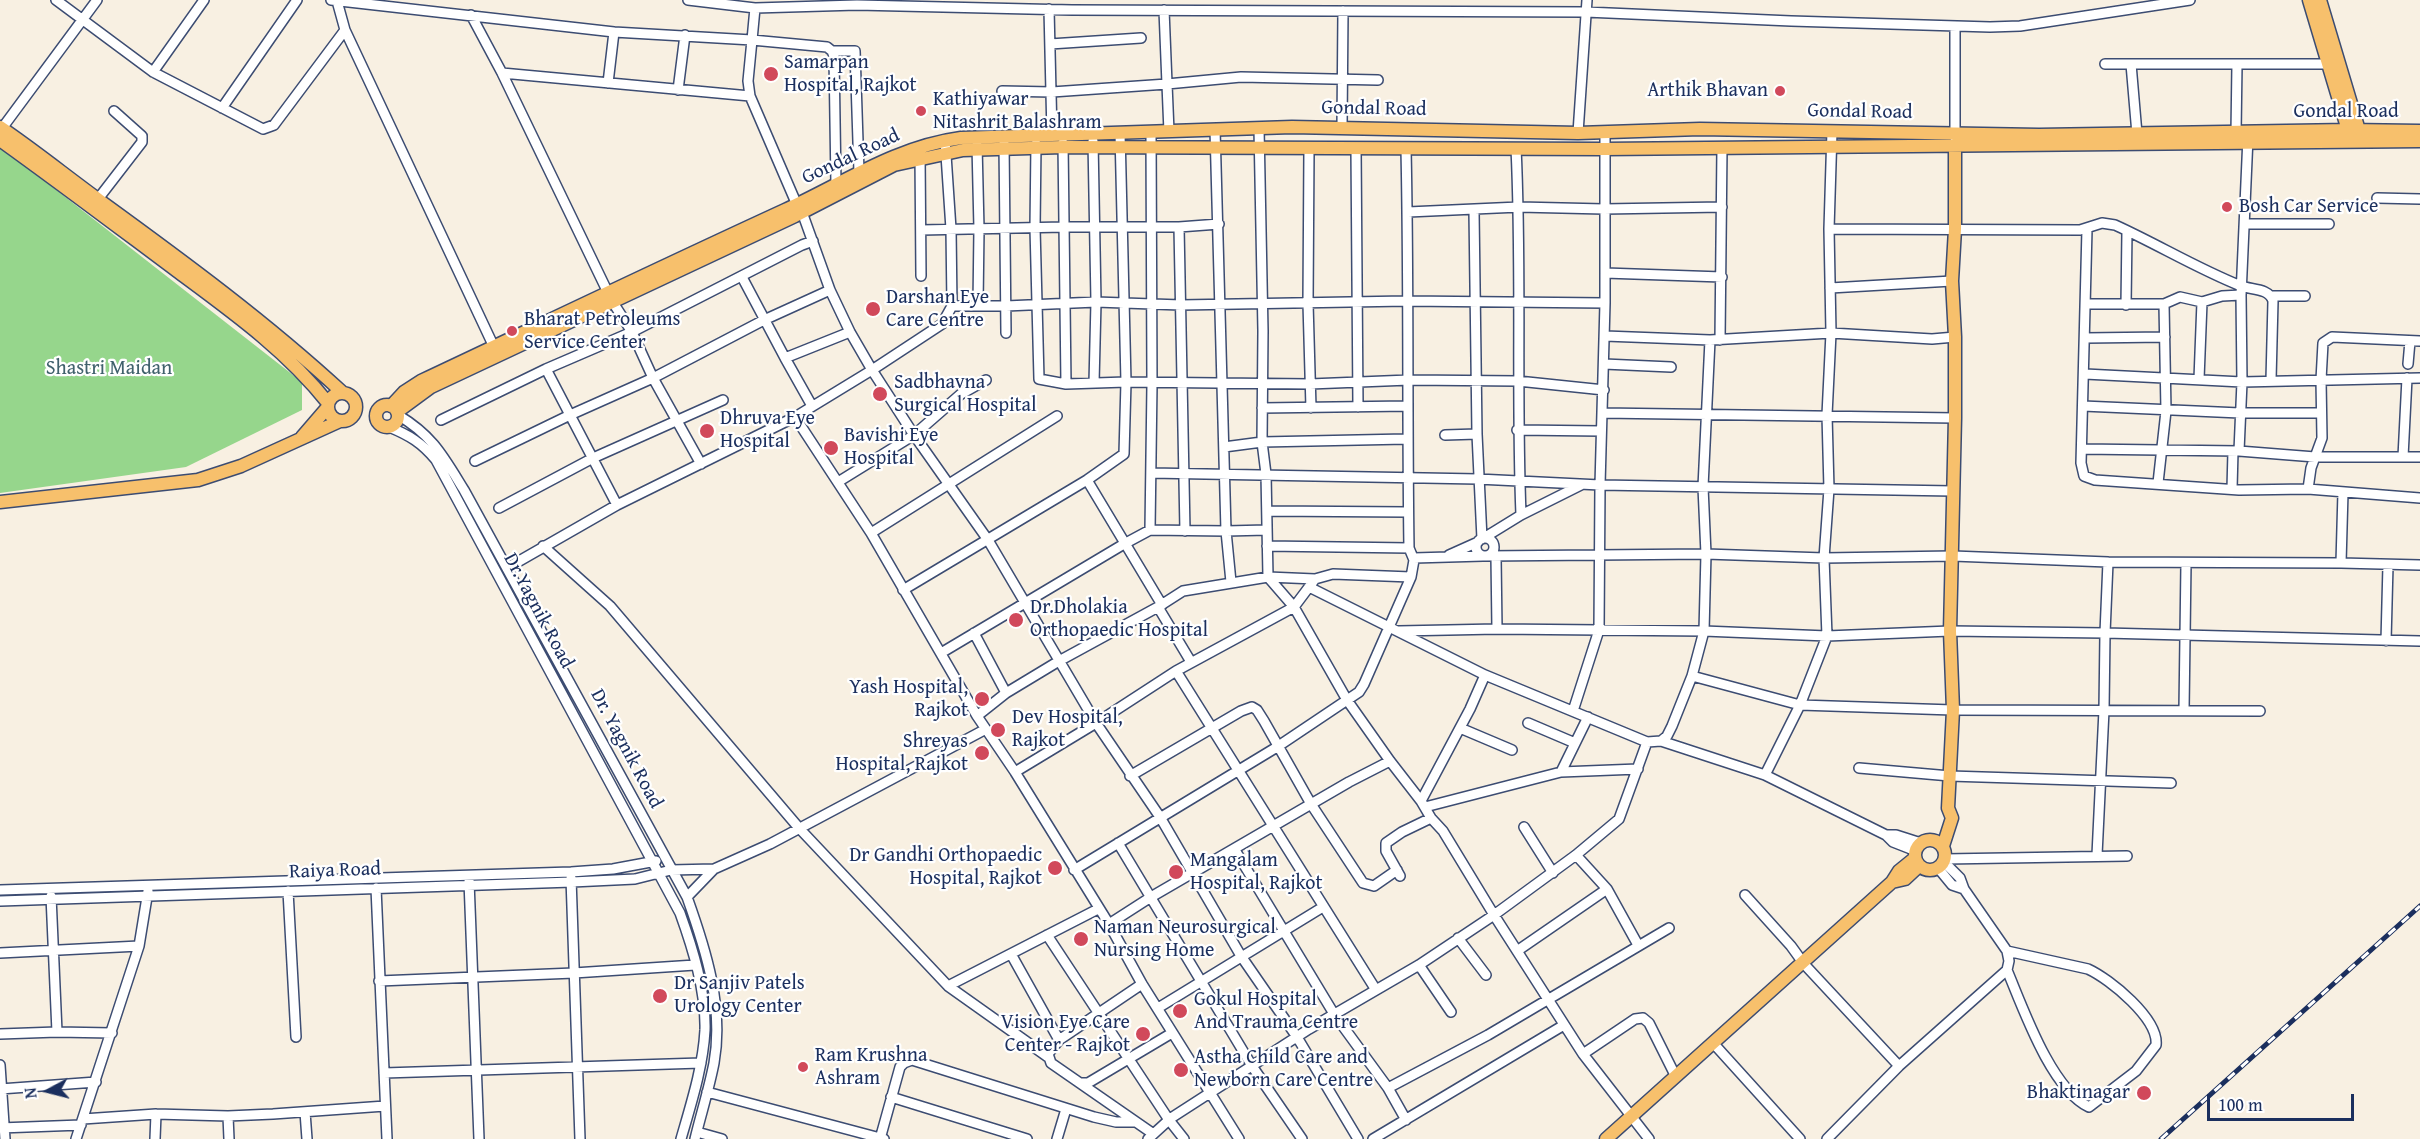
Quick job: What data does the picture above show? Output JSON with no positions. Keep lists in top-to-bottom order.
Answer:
{
  "streets": {
    "main road": ["Gondal Road"],
    "street": ["Dr.Yagnik Road", "Dr. Yagnik Road", "Raiya Road"]
  },
  "crossings": [
    ["Gondal Road", "Dr. Yagnik Road"],
    ["Dr.Yagnik Road", "Raiya Road"],
    ["Dr. Yagnik Road", "Raiya Road"]
  ],
  "parks": ["Shastri Maidan"],
  "places": [
    "Samarpan Hospital, Rajkot",
    "Arthik Bhavan",
    "Kathiyawar Nitashrit Balashram",
    "Bosh Car Service",
    "Darshan Eye Care Centre",
    "Bharat Petroleums Service Center",
    "Sadbhavna Surgical Hospital",
    "Dhruva Eye Hospital",
    "Bavishi Eye Hospital",
    "Dr.Dholakia Orthopaedic Hospital",
    "Yash Hospital, Rajkot",
    "Dev Hospital, Rajkot",
    "Shreyas Hospital, Rajkot",
    "Dr Gandhi Orthopaedic Hospital, Rajkot",
    "Mangalam Hospital, Rajkot",
    "Naman Neurosurgical Nursing Home",
    "Dr Sanjiv Patels Urology Center",
    "Gokul Hospital And Trauma Centre",
    "Vision Eye Care Center - Rajkot",
    "Ram Krushna Ashram",
    "Astha Child Care and Newborn Care Centre",
    "Bhaktinagar"
  ],
  "scale_bar": "100 m",
  "north": "left"
}
